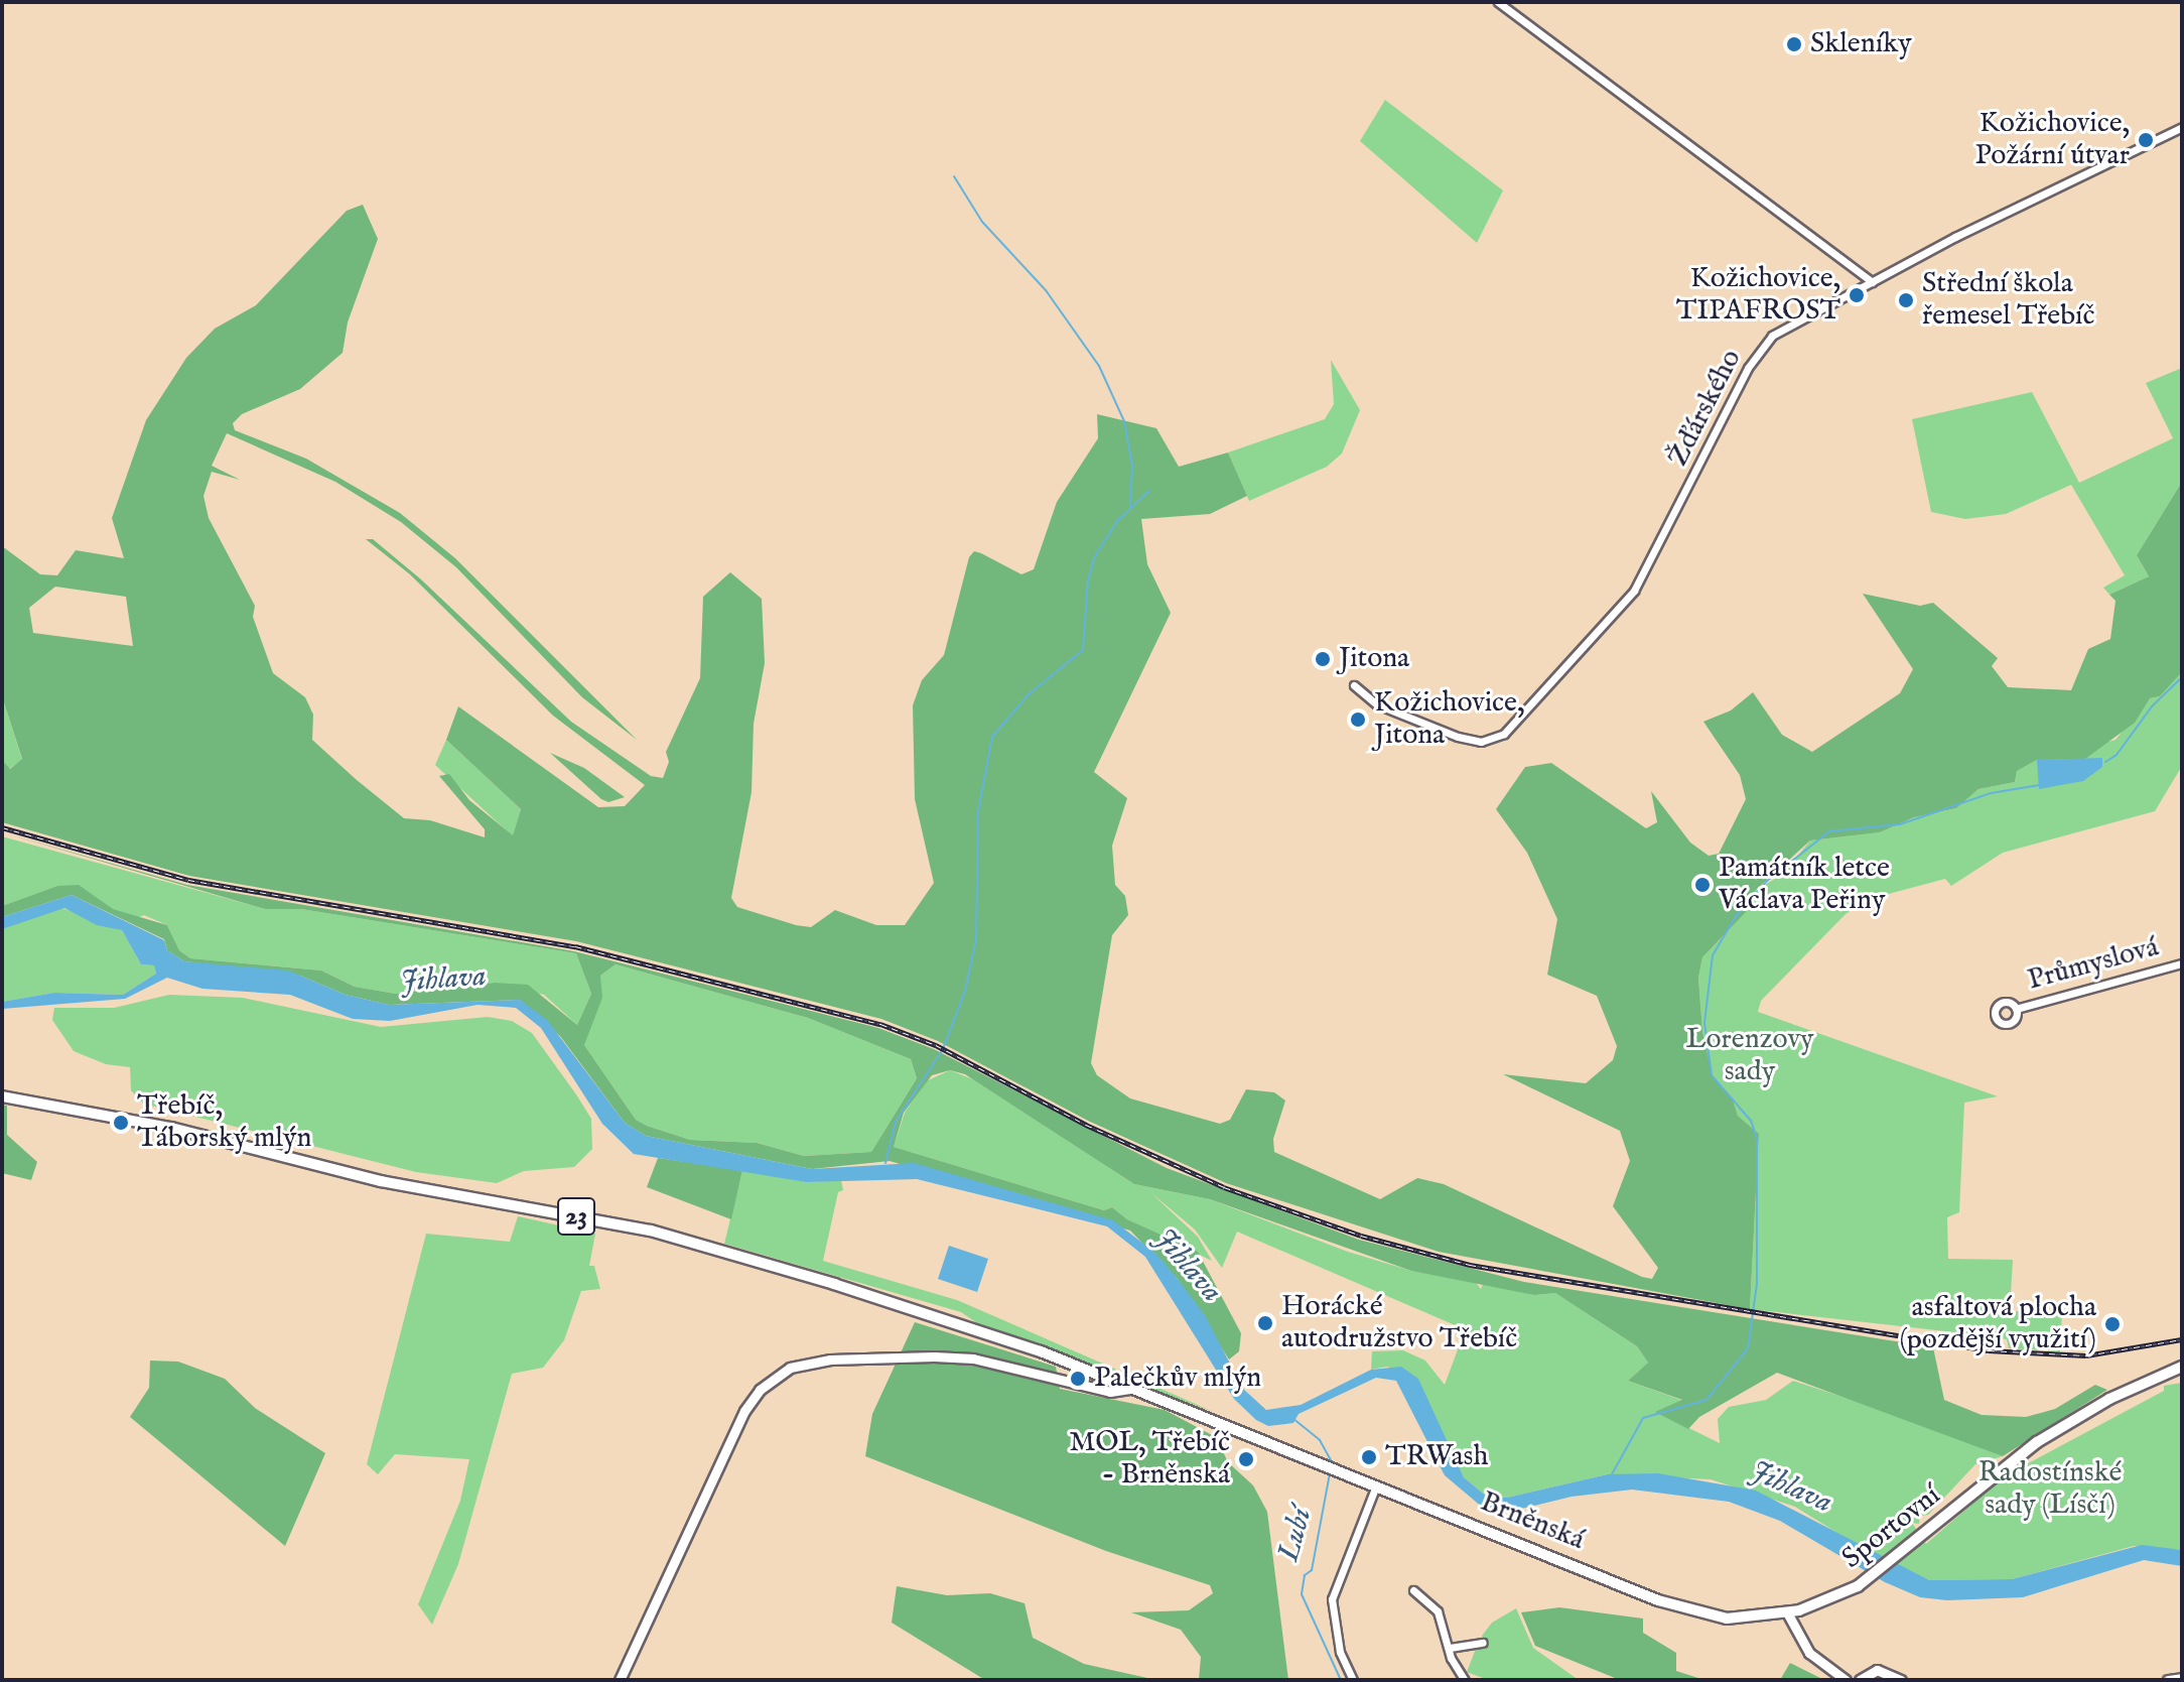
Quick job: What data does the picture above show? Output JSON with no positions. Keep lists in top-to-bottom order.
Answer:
{
  "streets": {
    "main road": ["23", "Brněnská", "Sportovní"],
    "street": ["Žďárského", "Průmyslová"]
  },
  "crossings": [
    ["23", "Brněnská"],
    ["Brněnská", "Sportovní"]
  ],
  "water": ["Jihlava", "Lubí"],
  "parks": ["Lorenzovy sady", "Radostínské sady (Lísčí)"],
  "places": [
    "Skleníky",
    "Kožichovice, Požární útvar",
    "Kožichovice, TIPAFROST",
    "Střední škola řemesel Třebíč",
    "Jitona",
    "Kožichovice, Jitona",
    "Památník letce Václava Peřiny",
    "Třebíč, Táborský mlýn",
    "Horácké autodružstvo Třebíč",
    "asfaltová plocha (pozdější využití)",
    "Palečkův mlýn",
    "TRWash",
    "MOL, Třebíč - Brněnská"
  ]
}
